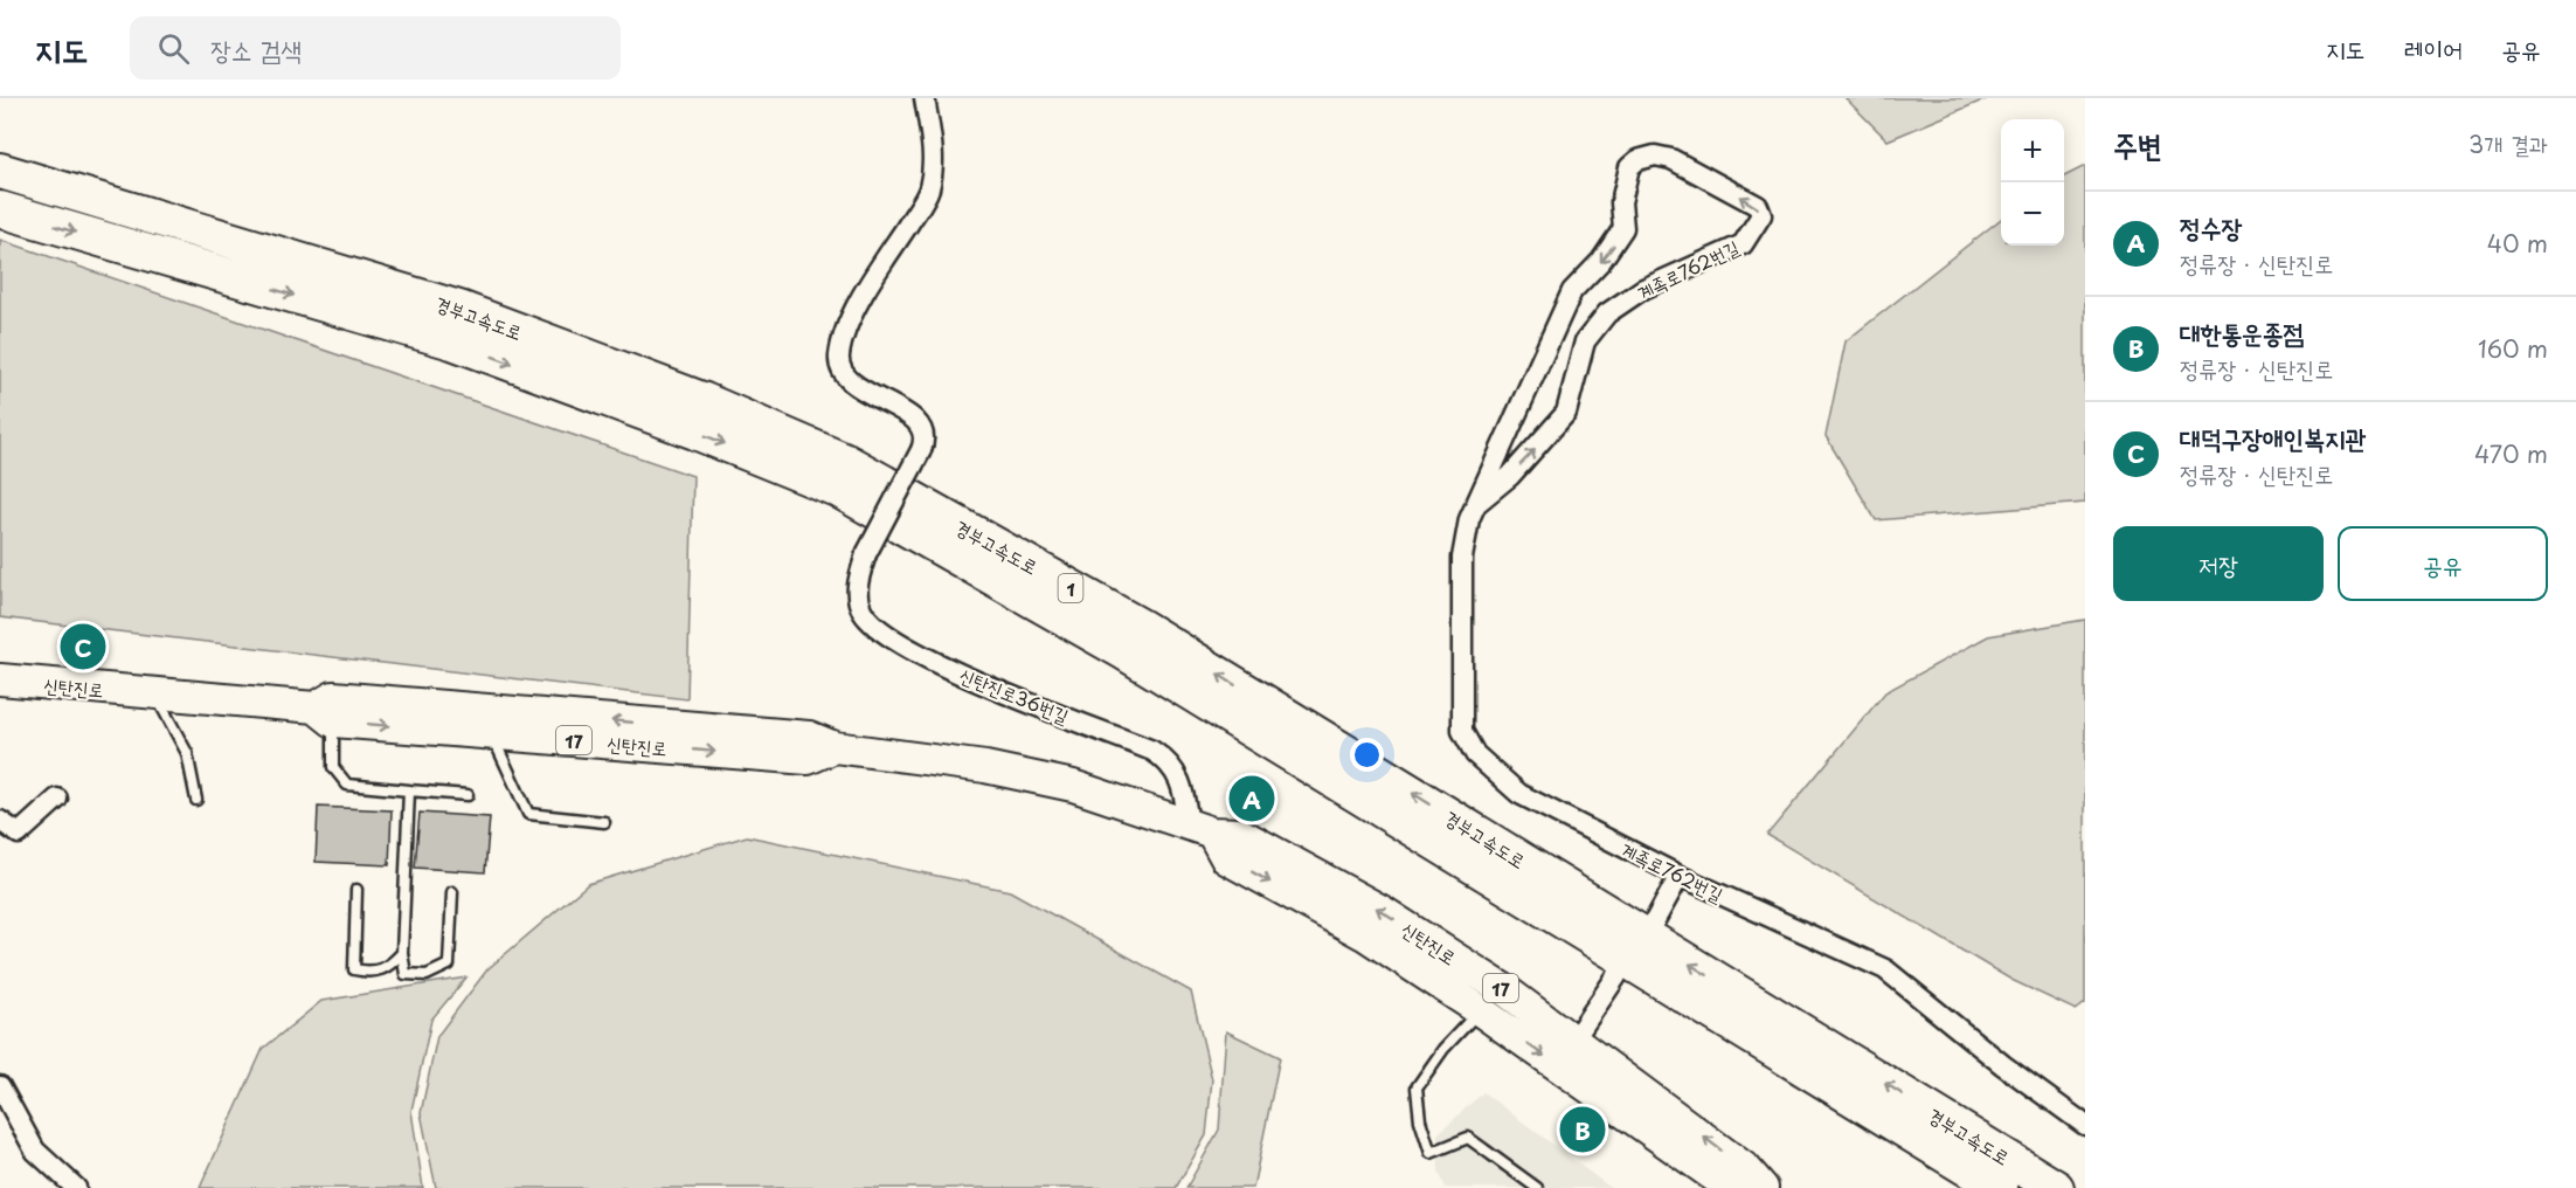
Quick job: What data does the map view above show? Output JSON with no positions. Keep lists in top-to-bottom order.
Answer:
{
  "streets": {
    "highway": ["경부고속도로", "1"],
    "main road": ["신탄진로", "17"],
    "street": ["계족로762번길", "신탄진로36번길"]
  },
  "crossings": [
    ["신탄진로", "신탄진로36번길"]
  ],
  "page": {
    "header": "지도",
    "search": "장소 검색",
    "nav": ["지도", "레이어", "공유"],
    "heading": ["주변", "3개 결과"],
    "map_buttons": ["+", "−"],
    "list": [
      {
        "mark": "A",
        "name": "정수장",
        "note": "정류장 · 신탄진로",
        "value": "40 m"
      },
      {
        "mark": "B",
        "name": "대한통운종점",
        "note": "정류장 · 신탄진로",
        "value": "160 m"
      },
      {
        "mark": "C",
        "name": "대덕구장애인복지관",
        "note": "정류장 · 신탄진로",
        "value": "470 m"
      }
    ],
    "buttons": ["저장", "공유"],
    "pins": ["C", "A", "B"]
  }
}
